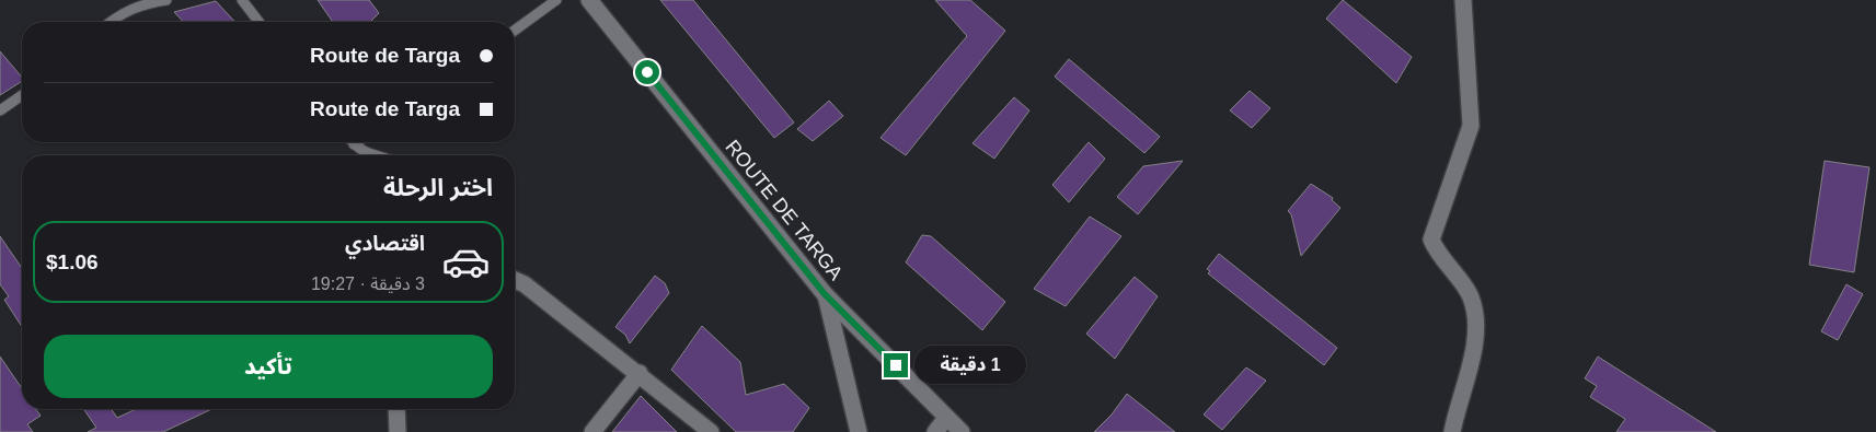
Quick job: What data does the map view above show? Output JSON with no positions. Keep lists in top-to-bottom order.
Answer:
{
  "streets": {
    "street": ["ROUTE DE TARGA"]
  },
  "page": {
    "banner": ["Route de Targa", "Route de Targa"],
    "heading": "اختر الرحلة",
    "list": [
      {
        "name": "اقتصادي",
        "note": "3 دقيقة · 19:27",
        "value": "$1.06"
      }
    ],
    "buttons": "تأكيد",
    "bubble": "1 دقيقة"
  }
}
